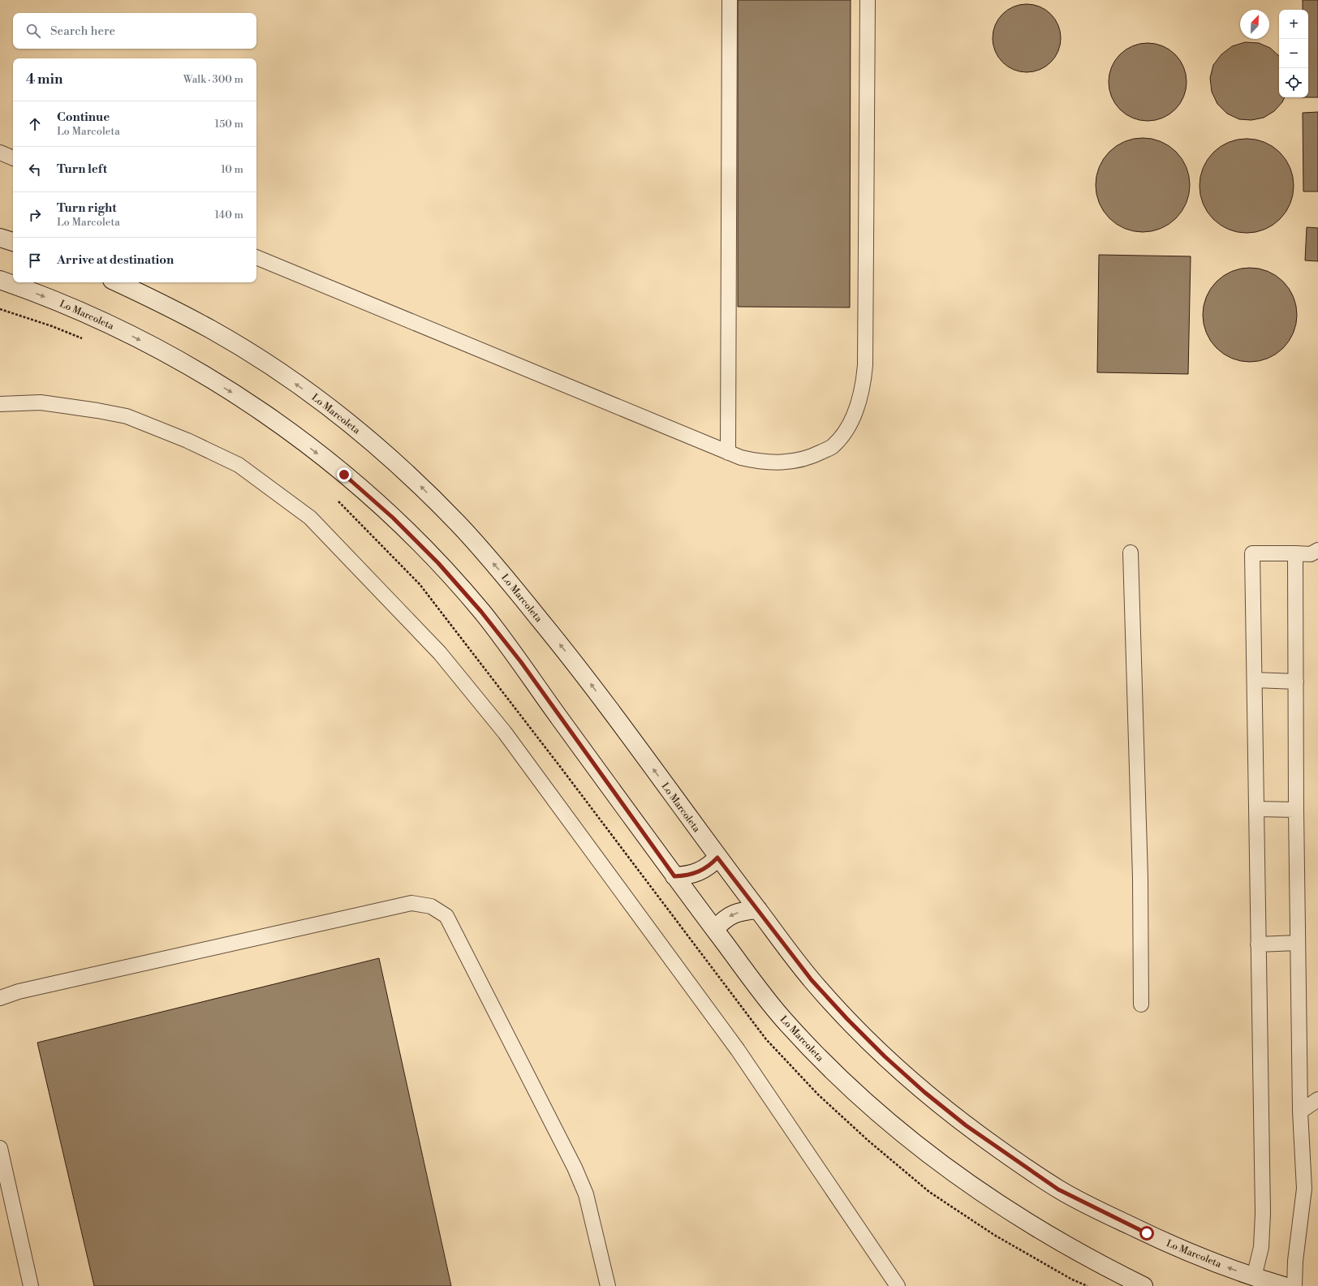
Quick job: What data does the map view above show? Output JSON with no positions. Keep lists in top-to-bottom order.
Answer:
{
  "streets": {
    "main road": ["Lo Marcoleta"]
  },
  "north": "top right",
  "page": {
    "map_buttons": ["+", "−"],
    "search": "Search here",
    "heading": ["4 min", "Walk · 300 m"],
    "list": [
      ["Continue", "Lo Marcoleta", "150 m"],
      ["Turn left", "10 m"],
      ["Turn right", "Lo Marcoleta", "140 m"],
      "Arrive at destination"
    ]
  }
}
